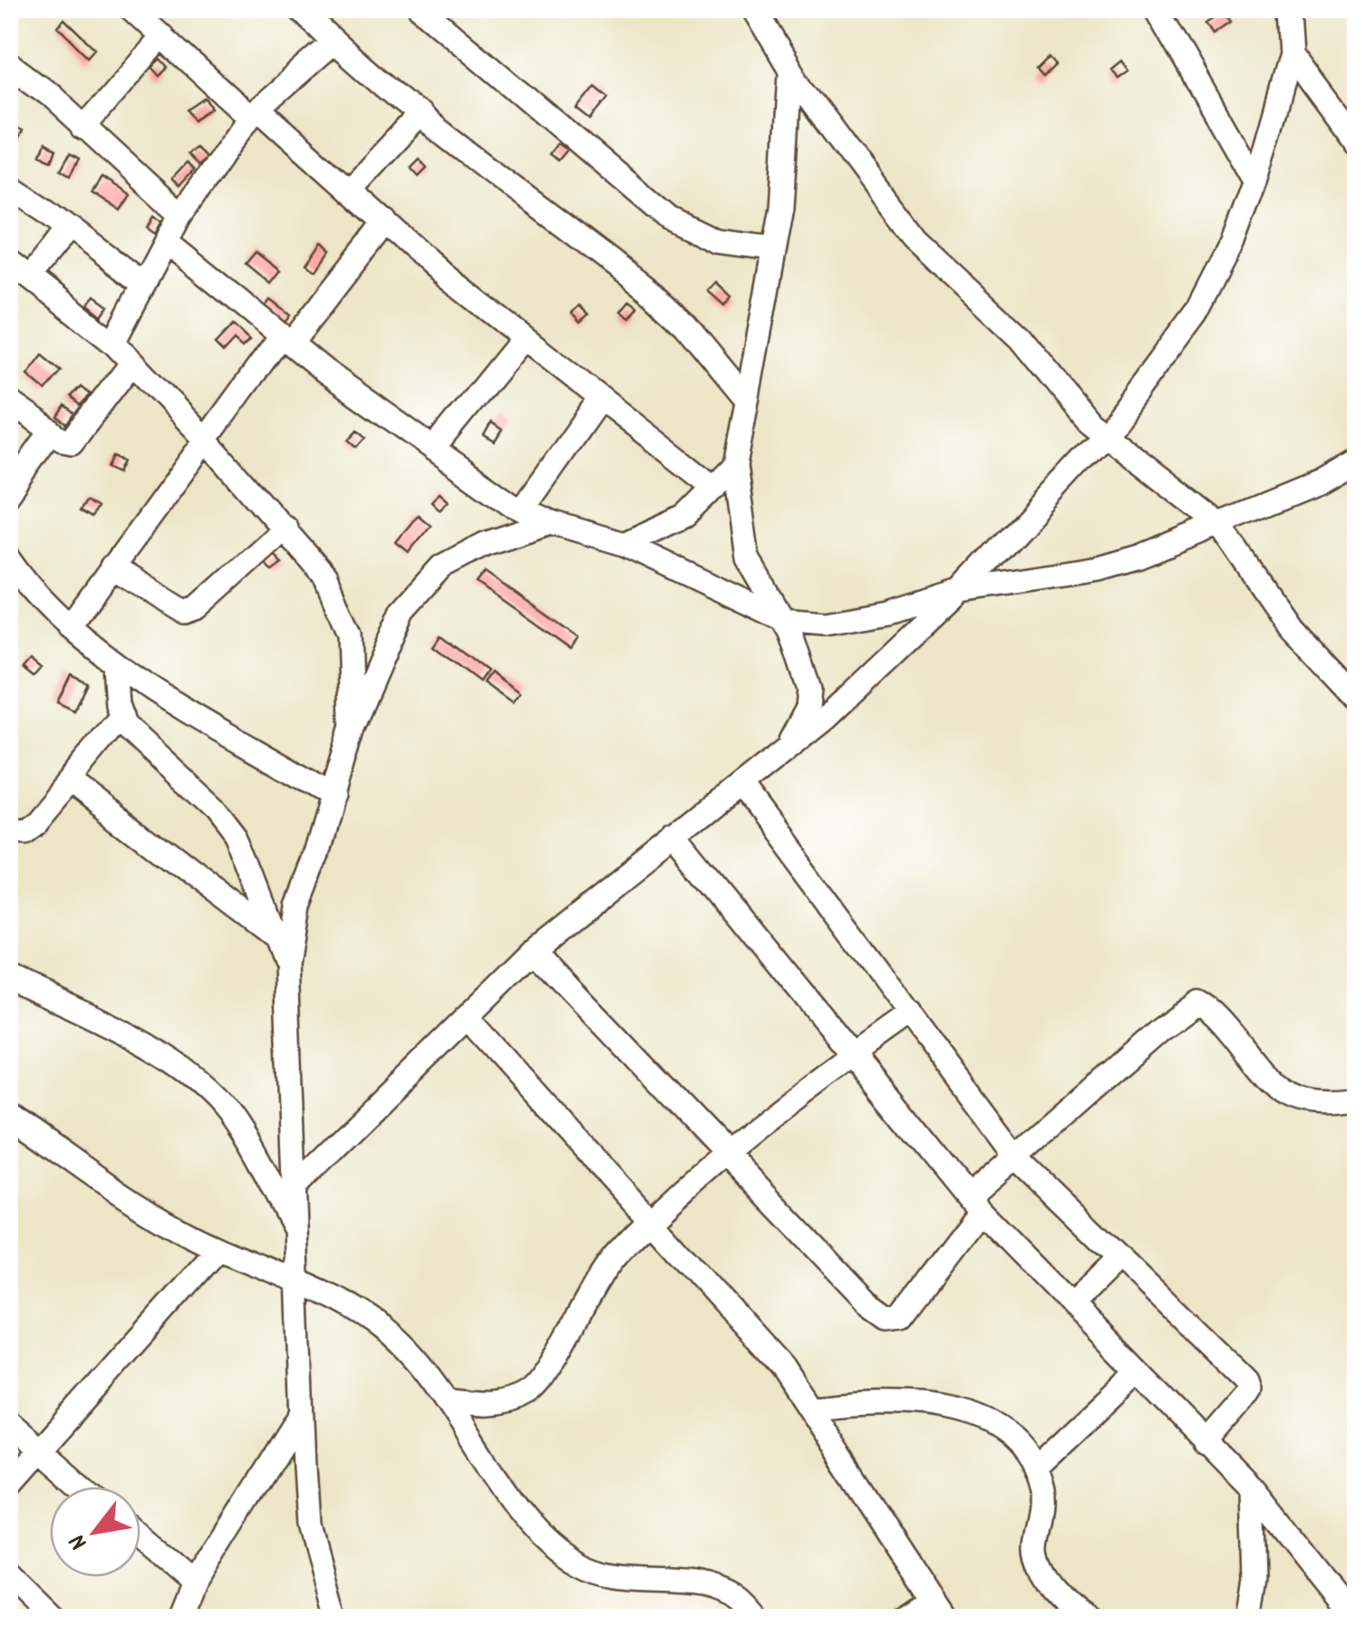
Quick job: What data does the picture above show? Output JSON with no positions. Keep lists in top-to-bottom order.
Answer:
{
  "north": "bottom left"
}
